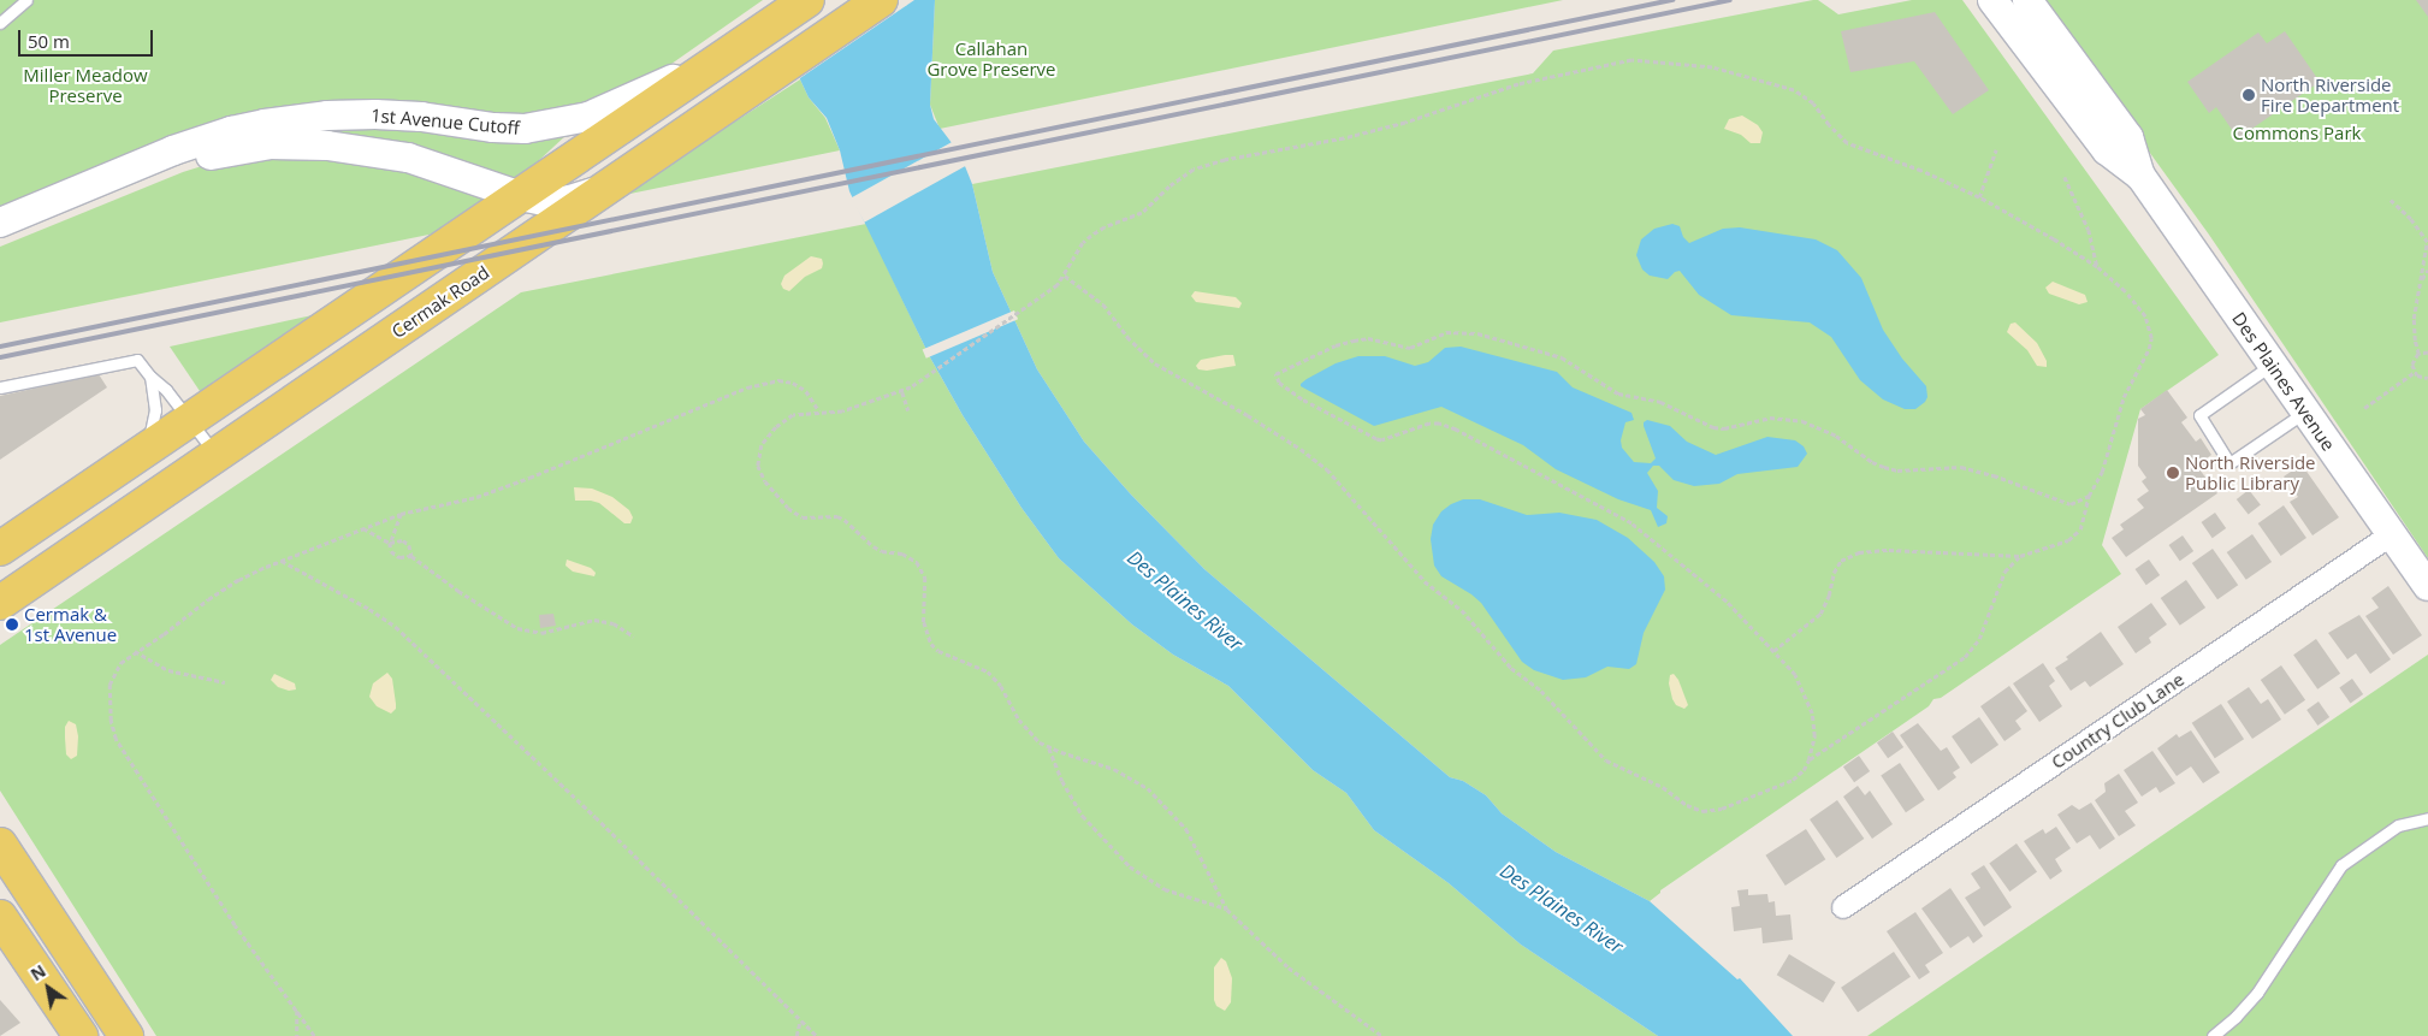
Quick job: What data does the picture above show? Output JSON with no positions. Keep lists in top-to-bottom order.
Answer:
{
  "streets": {
    "main road": ["1st Avenue Cutoff", "Cermak Road", "Des Plaines Avenue"],
    "street": ["Country Club Lane"]
  },
  "crossings": [
    ["1st Avenue Cutoff", "Cermak Road"],
    ["Des Plaines Avenue", "Country Club Lane"]
  ],
  "water": ["Des Plaines River"],
  "parks": ["Callahan Grove Preserve", "Miller Meadow Preserve", "Commons Park"],
  "places": ["North Riverside Fire Department", "North Riverside Public Library", "Cermak & 1st Avenue"],
  "scale_bar": "50 m",
  "north": "top left"
}
